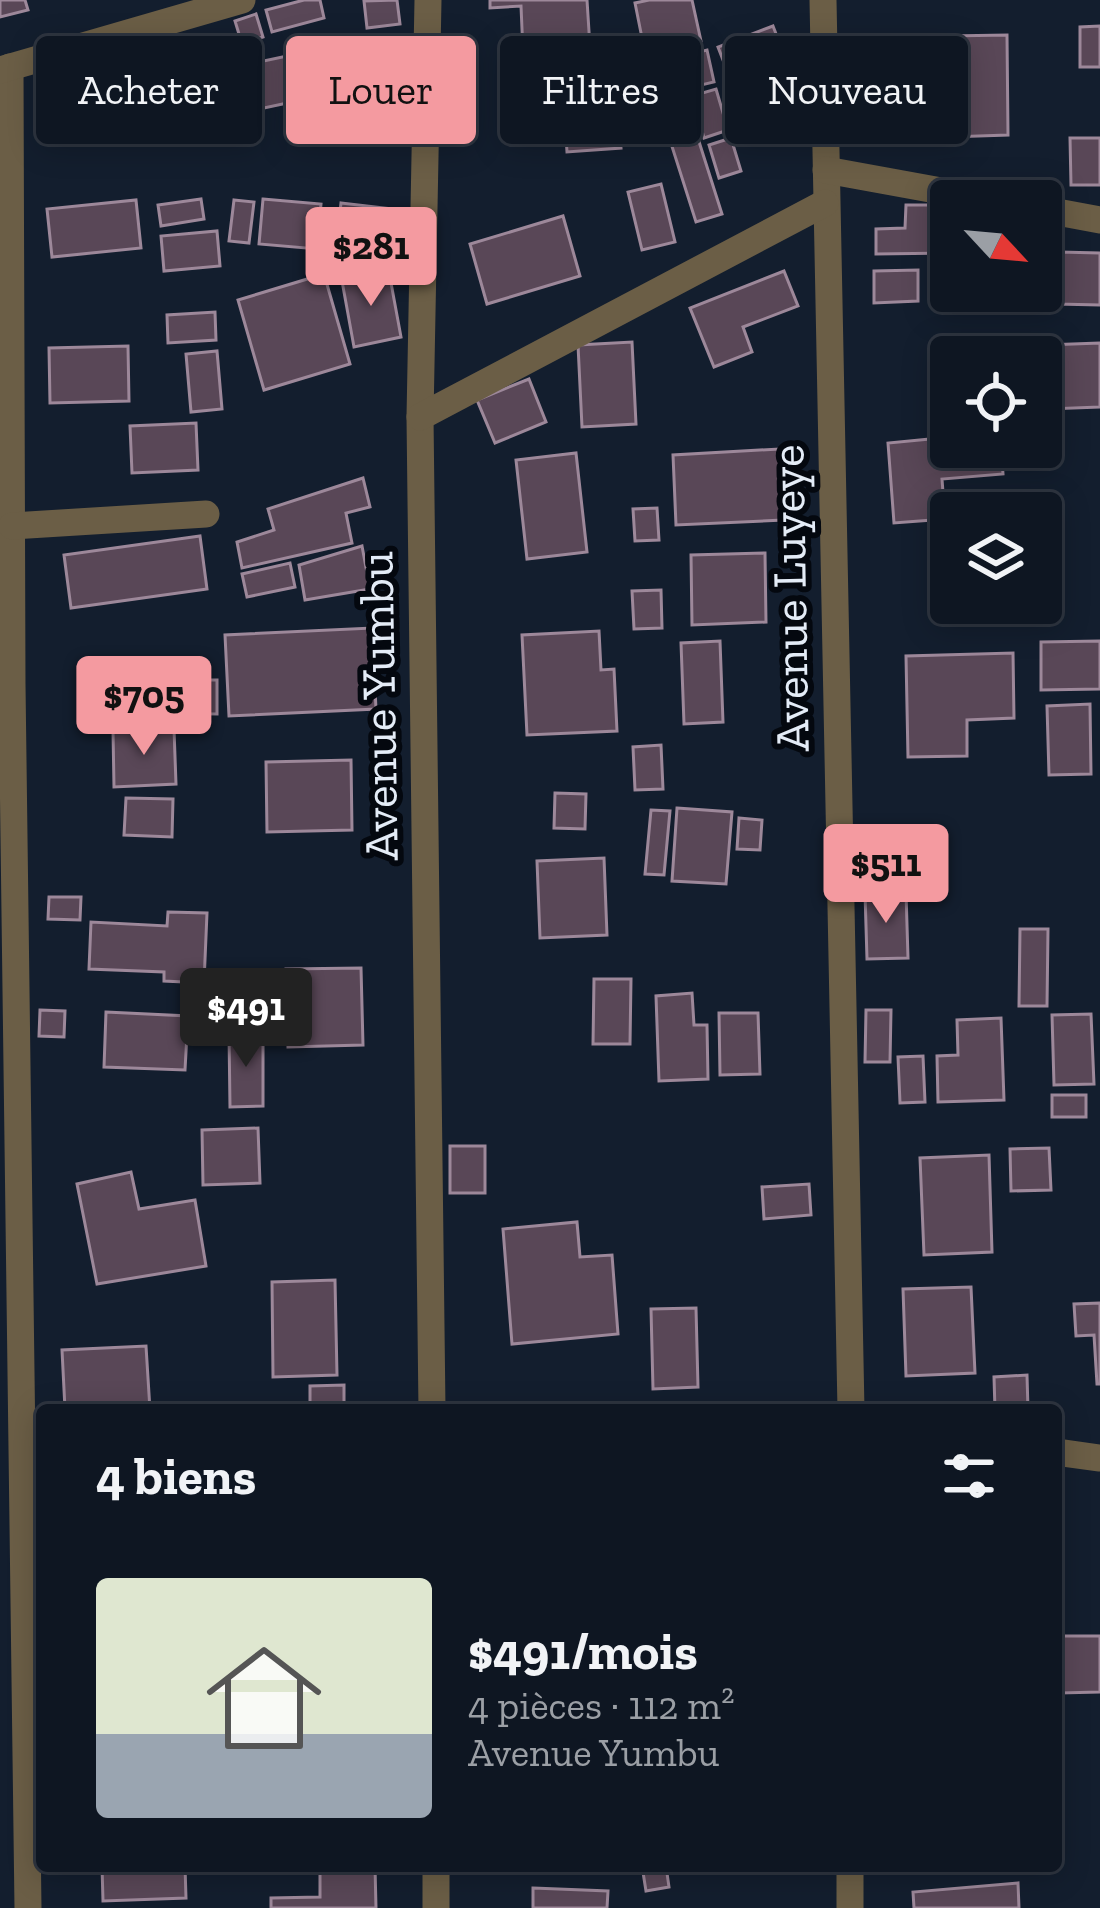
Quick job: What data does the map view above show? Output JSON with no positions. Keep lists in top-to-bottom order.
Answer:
{
  "streets": {
    "street": ["Avenue Luyeye", "Avenue Yumbu"]
  },
  "north": "bottom right",
  "page": {
    "chip": [
      "Acheter",
      "Louer",
      "Filtres",
      "Nouveau"
    ],
    "price": [
      "$281",
      "$705",
      "$511",
      "$491"
    ],
    "heading": "4 biens",
    "list": [
      {
        "name": "$491/mois",
        "note": "4 pièces · 112 m² · Avenue Yumbu"
      }
    ]
  }
}
